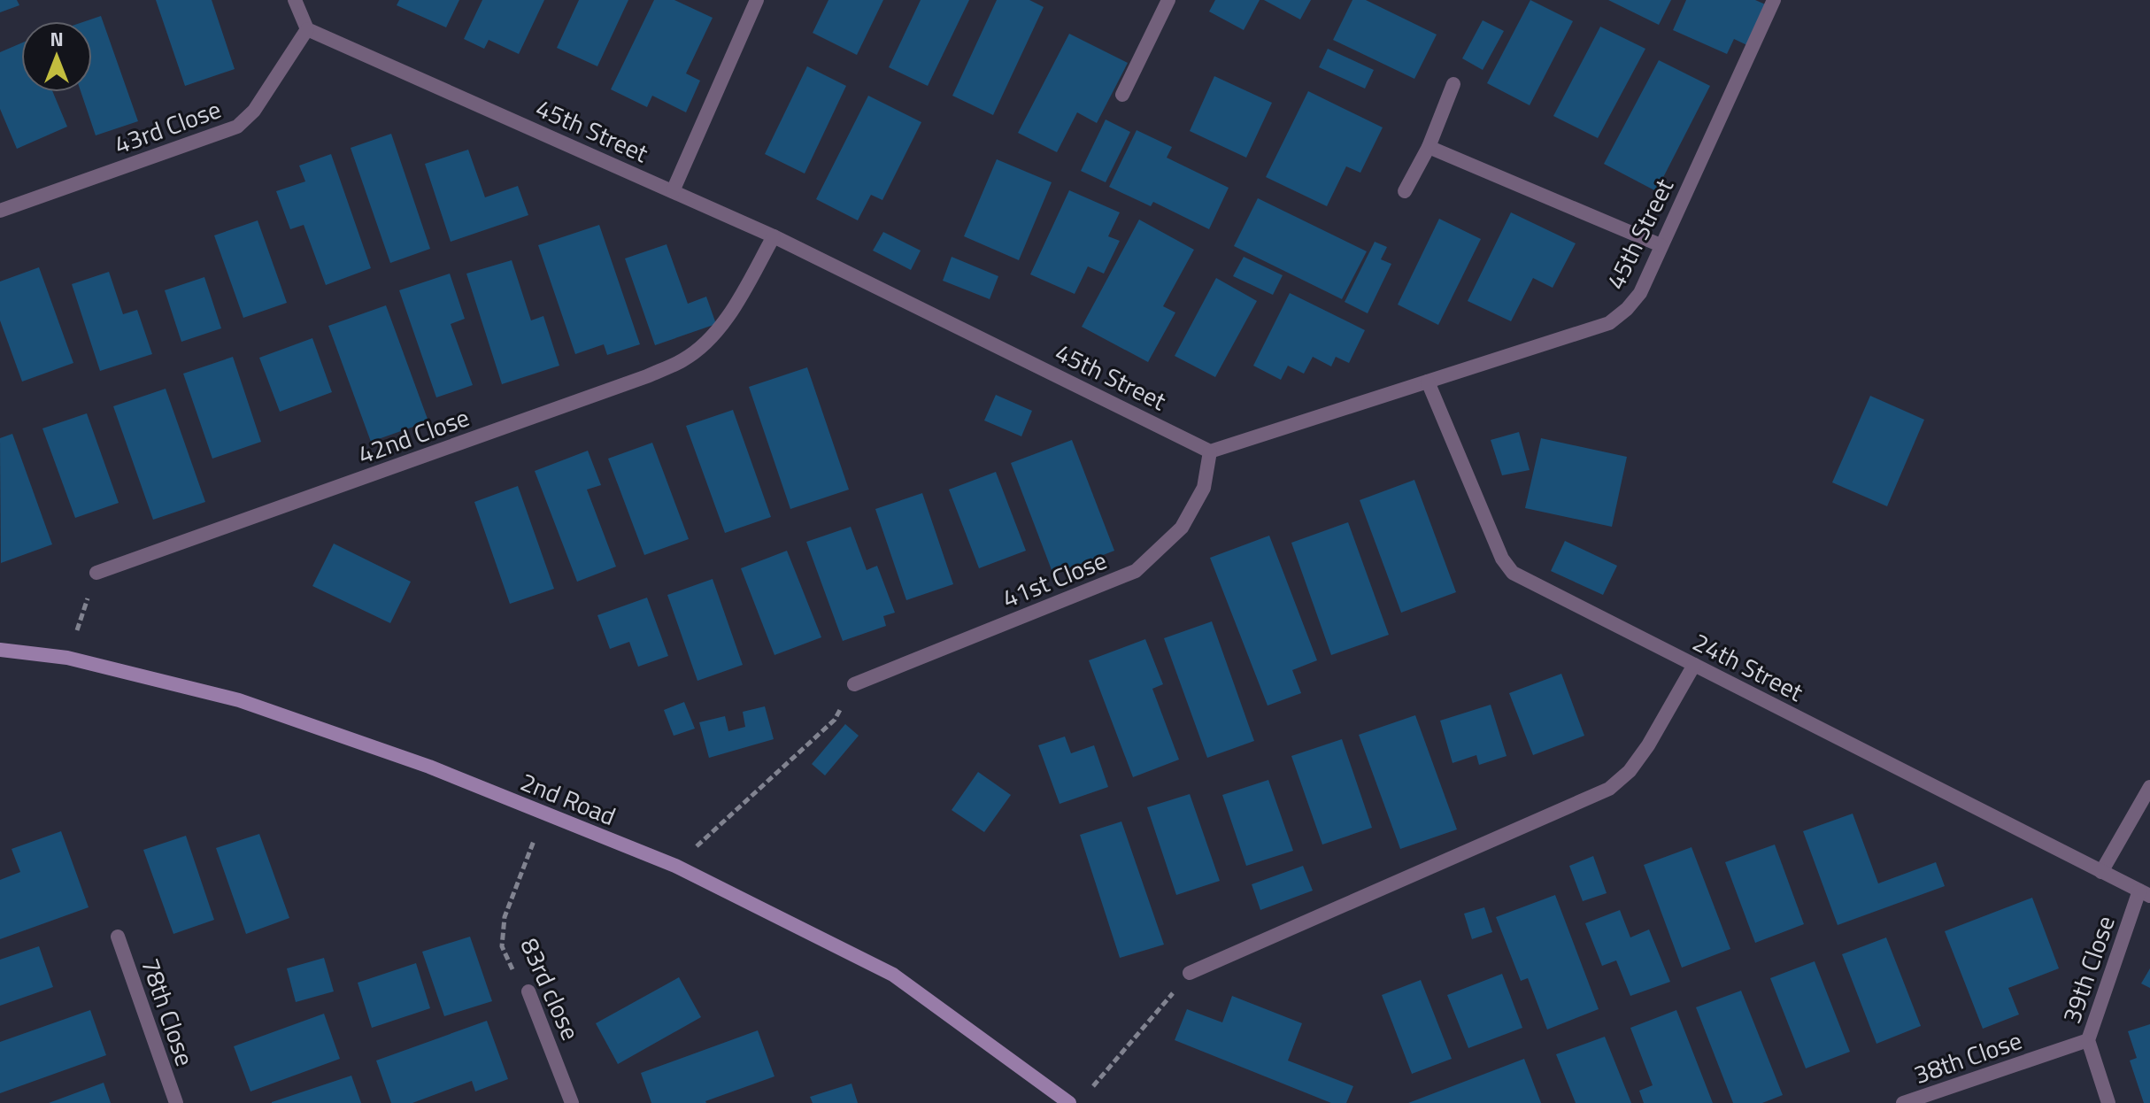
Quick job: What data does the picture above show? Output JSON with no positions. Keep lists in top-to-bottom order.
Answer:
{
  "streets": {
    "street": [
      "43rd Close",
      "45th Street",
      "42nd Close",
      "41st Close",
      "24th Street",
      "2nd Road",
      "39th Close",
      "83rd close",
      "78th Close",
      "38th Close"
    ]
  },
  "crossings": [
    ["43rd Close", "45th Street"],
    ["45th Street", "42nd Close"],
    ["45th Street", "41st Close"],
    ["45th Street", "24th Street"],
    ["24th Street", "39th Close"],
    ["2nd Road", "83rd close"],
    ["39th Close", "38th Close"]
  ],
  "north": "top"
}
